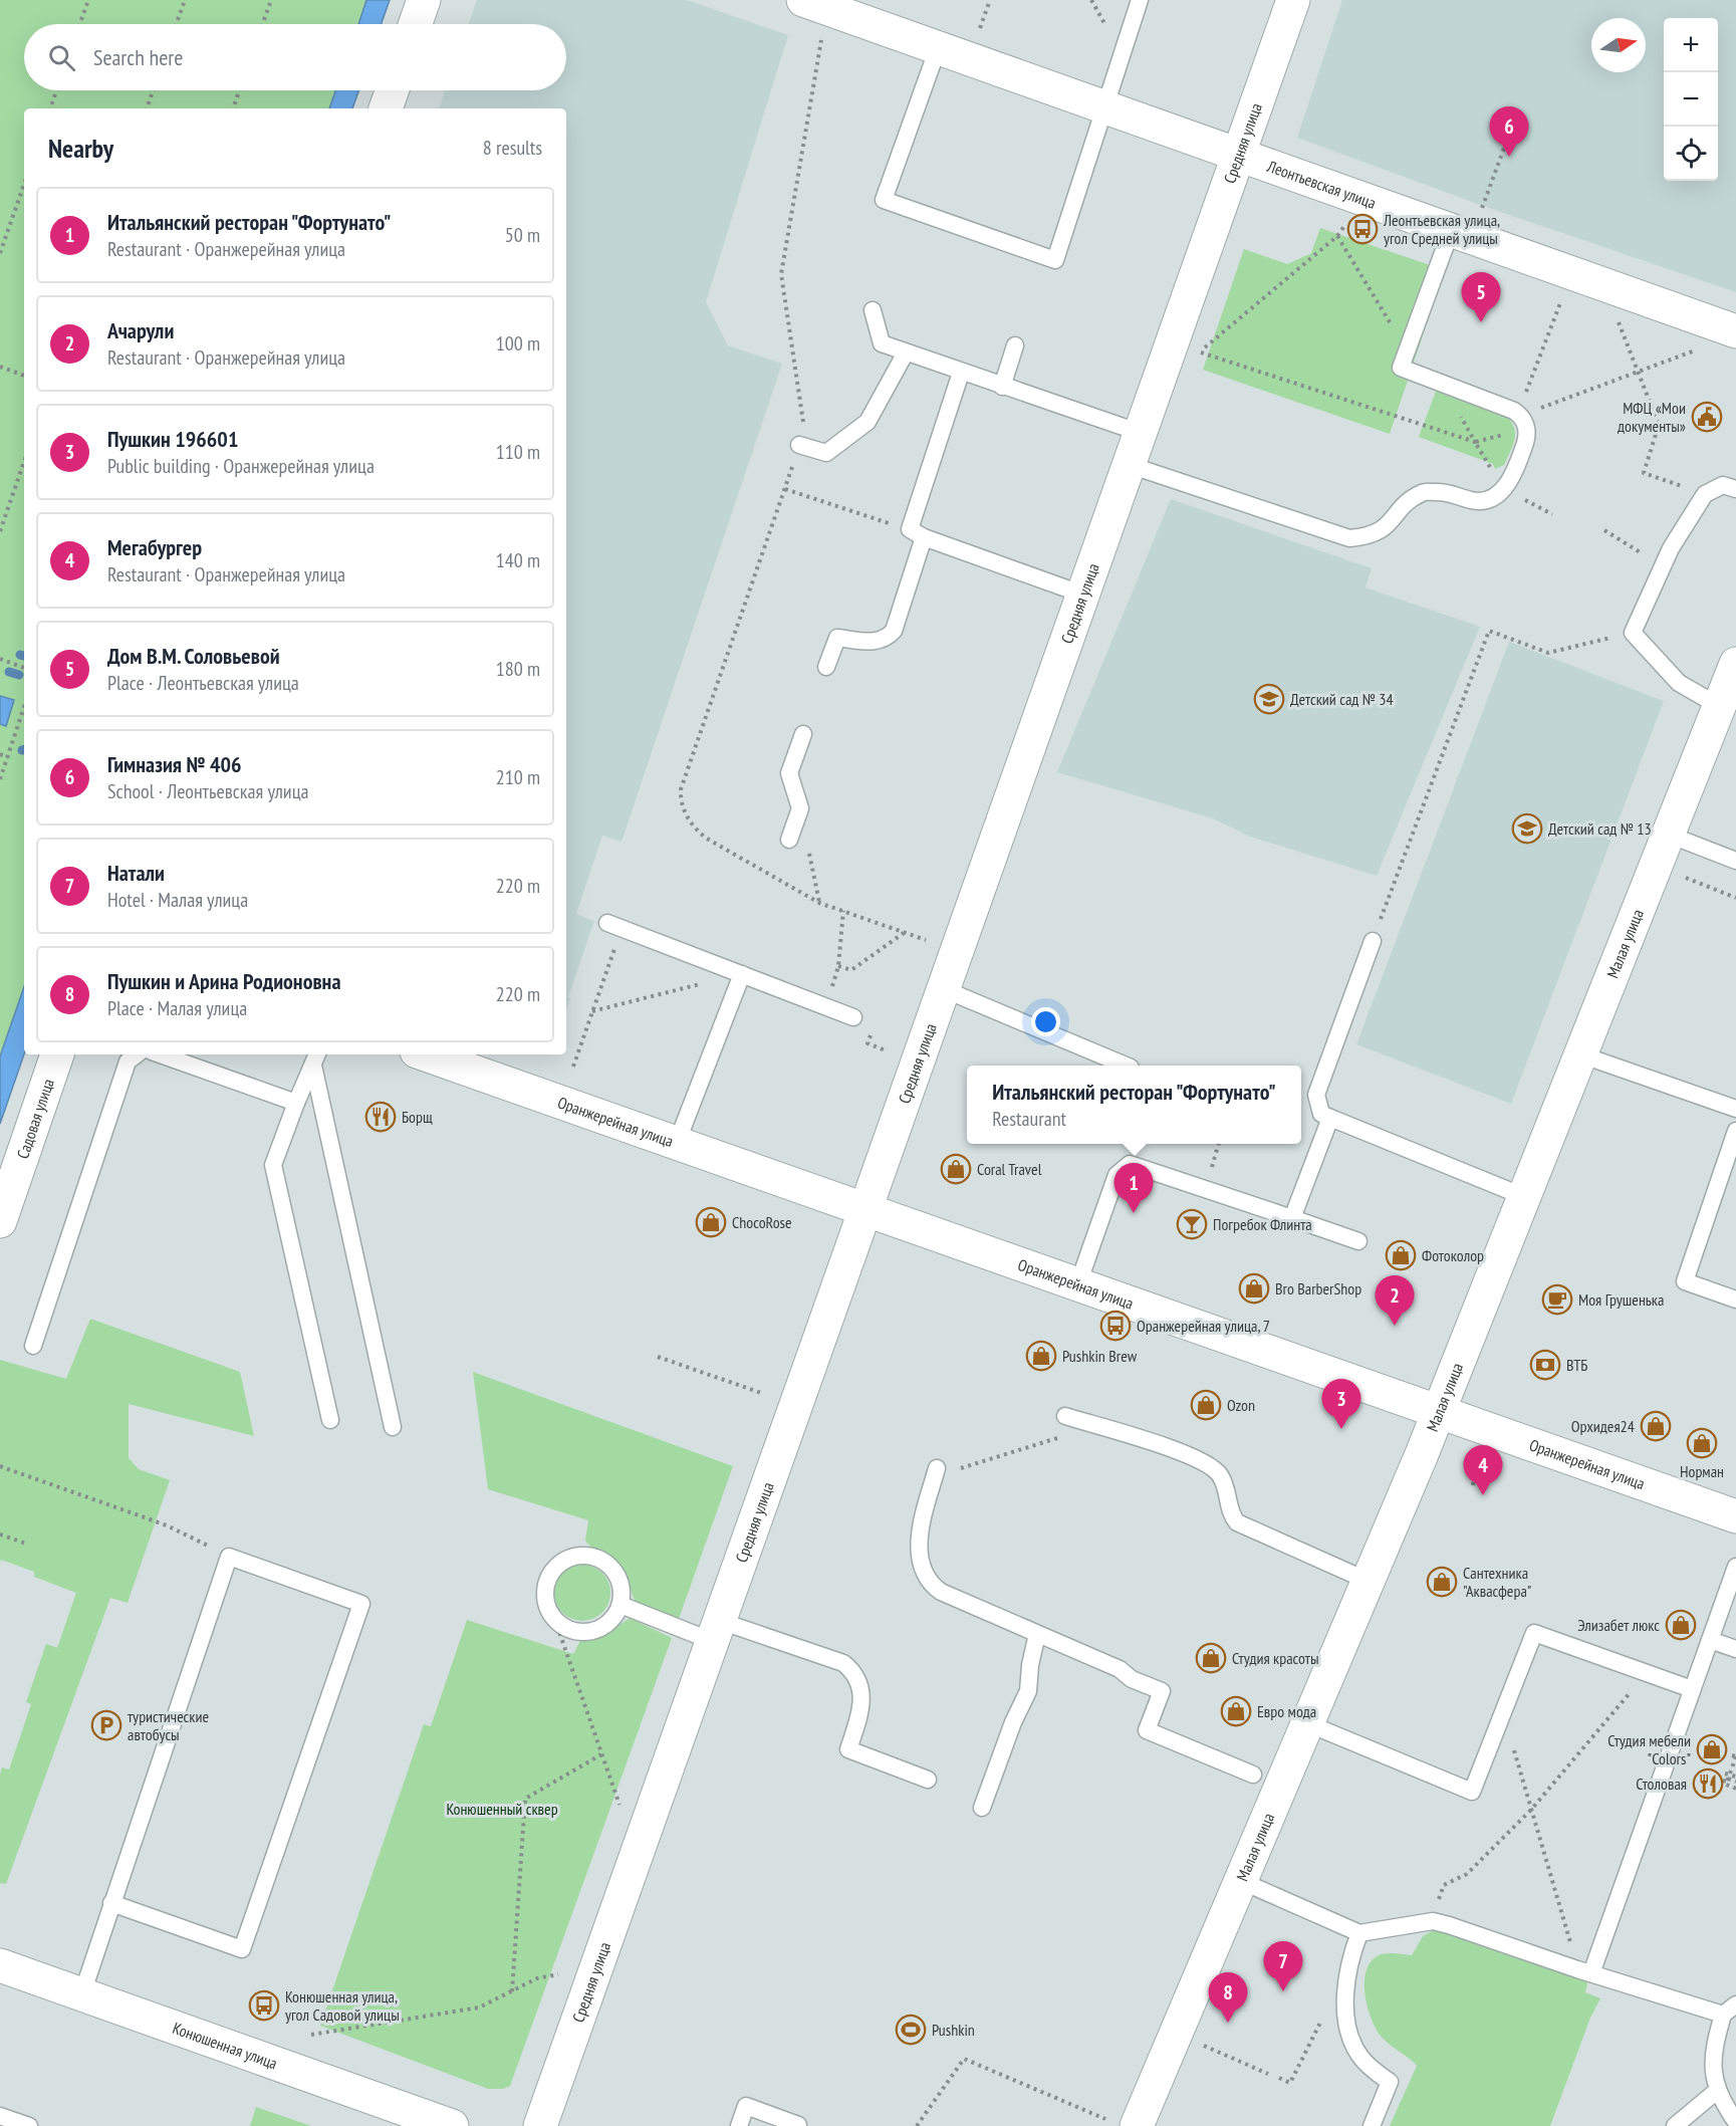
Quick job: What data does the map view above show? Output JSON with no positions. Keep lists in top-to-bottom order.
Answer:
{
  "streets": {
    "street": [
      "Средняя улица",
      "Леонтьевская улица",
      "Малая улица",
      "Садовая улица",
      "Оранжерейная улица",
      "Конюшенная улица"
    ]
  },
  "crossings": [
    ["Средняя улица", "Леонтьевская улица"],
    ["Средняя улица", "Оранжерейная улица"],
    ["Малая улица", "Оранжерейная улица"]
  ],
  "parks": ["Конюшенный сквер"],
  "places": {
    "bus stop": ["Леонтьевская улица, угол Средней улицы", "Оранжерейная улица, 7", "Конюшенная улица, угол Садовой улицы"],
    "public building": ["МФЦ «Мои документы»"],
    "school or university": ["Детский сад № 34", "Детский сад № 13"],
    "restaurant": ["Борщ", "Столовая"],
    "shop": [
      "Coral Travel",
      "ChocoRose",
      "Фотоколор",
      "Bro BarberShop",
      "Pushkin Brew",
      "Ozon",
      "Орхидея24",
      "Норман",
      "Сантехника \"Аквасфера\"",
      "Элизабет люкс",
      "Студия красоты",
      "Евро мода",
      "Студия мебели \"Colors\""
    ],
    "bar": ["Погребок Флинта"],
    "cafe": ["Моя Грушенька"],
    "bank": ["ВТБ"],
    "parking": ["туристические автобусы"],
    "sports": ["Pushkin"]
  },
  "north": "right",
  "page": {
    "map_buttons": ["+", "−"],
    "search": "Search here",
    "pins": [
      "6",
      "5",
      "1",
      "2",
      "3",
      "4",
      "7",
      "8"
    ],
    "heading": ["Nearby", "8 results"],
    "list": [
      {
        "mark": "1",
        "name": "Итальянский ресторан \"Фортунато\"",
        "note": "Restaurant · Оранжерейная улица",
        "value": "50 m"
      },
      {
        "mark": "2",
        "name": "Ачарули",
        "note": "Restaurant · Оранжерейная улица",
        "value": "100 m"
      },
      {
        "mark": "3",
        "name": "Пушкин 196601",
        "note": "Public building · Оранжерейная улица",
        "value": "110 m"
      },
      {
        "mark": "4",
        "name": "Мегабургер",
        "note": "Restaurant · Оранжерейная улица",
        "value": "140 m"
      },
      {
        "mark": "5",
        "name": "Дом В.М. Соловьевой",
        "note": "Place · Леонтьевская улица",
        "value": "180 m"
      },
      {
        "mark": "6",
        "name": "Гимназия № 406",
        "note": "School · Леонтьевская улица",
        "value": "210 m"
      },
      {
        "mark": "7",
        "name": "Натали",
        "note": "Hotel · Малая улица",
        "value": "220 m"
      },
      {
        "mark": "8",
        "name": "Пушкин и Арина Родионовна",
        "note": "Place · Малая улица",
        "value": "220 m"
      }
    ],
    "popup": ["Итальянский ресторан \"Фортунато\"", "Restaurant"]
  }
}
